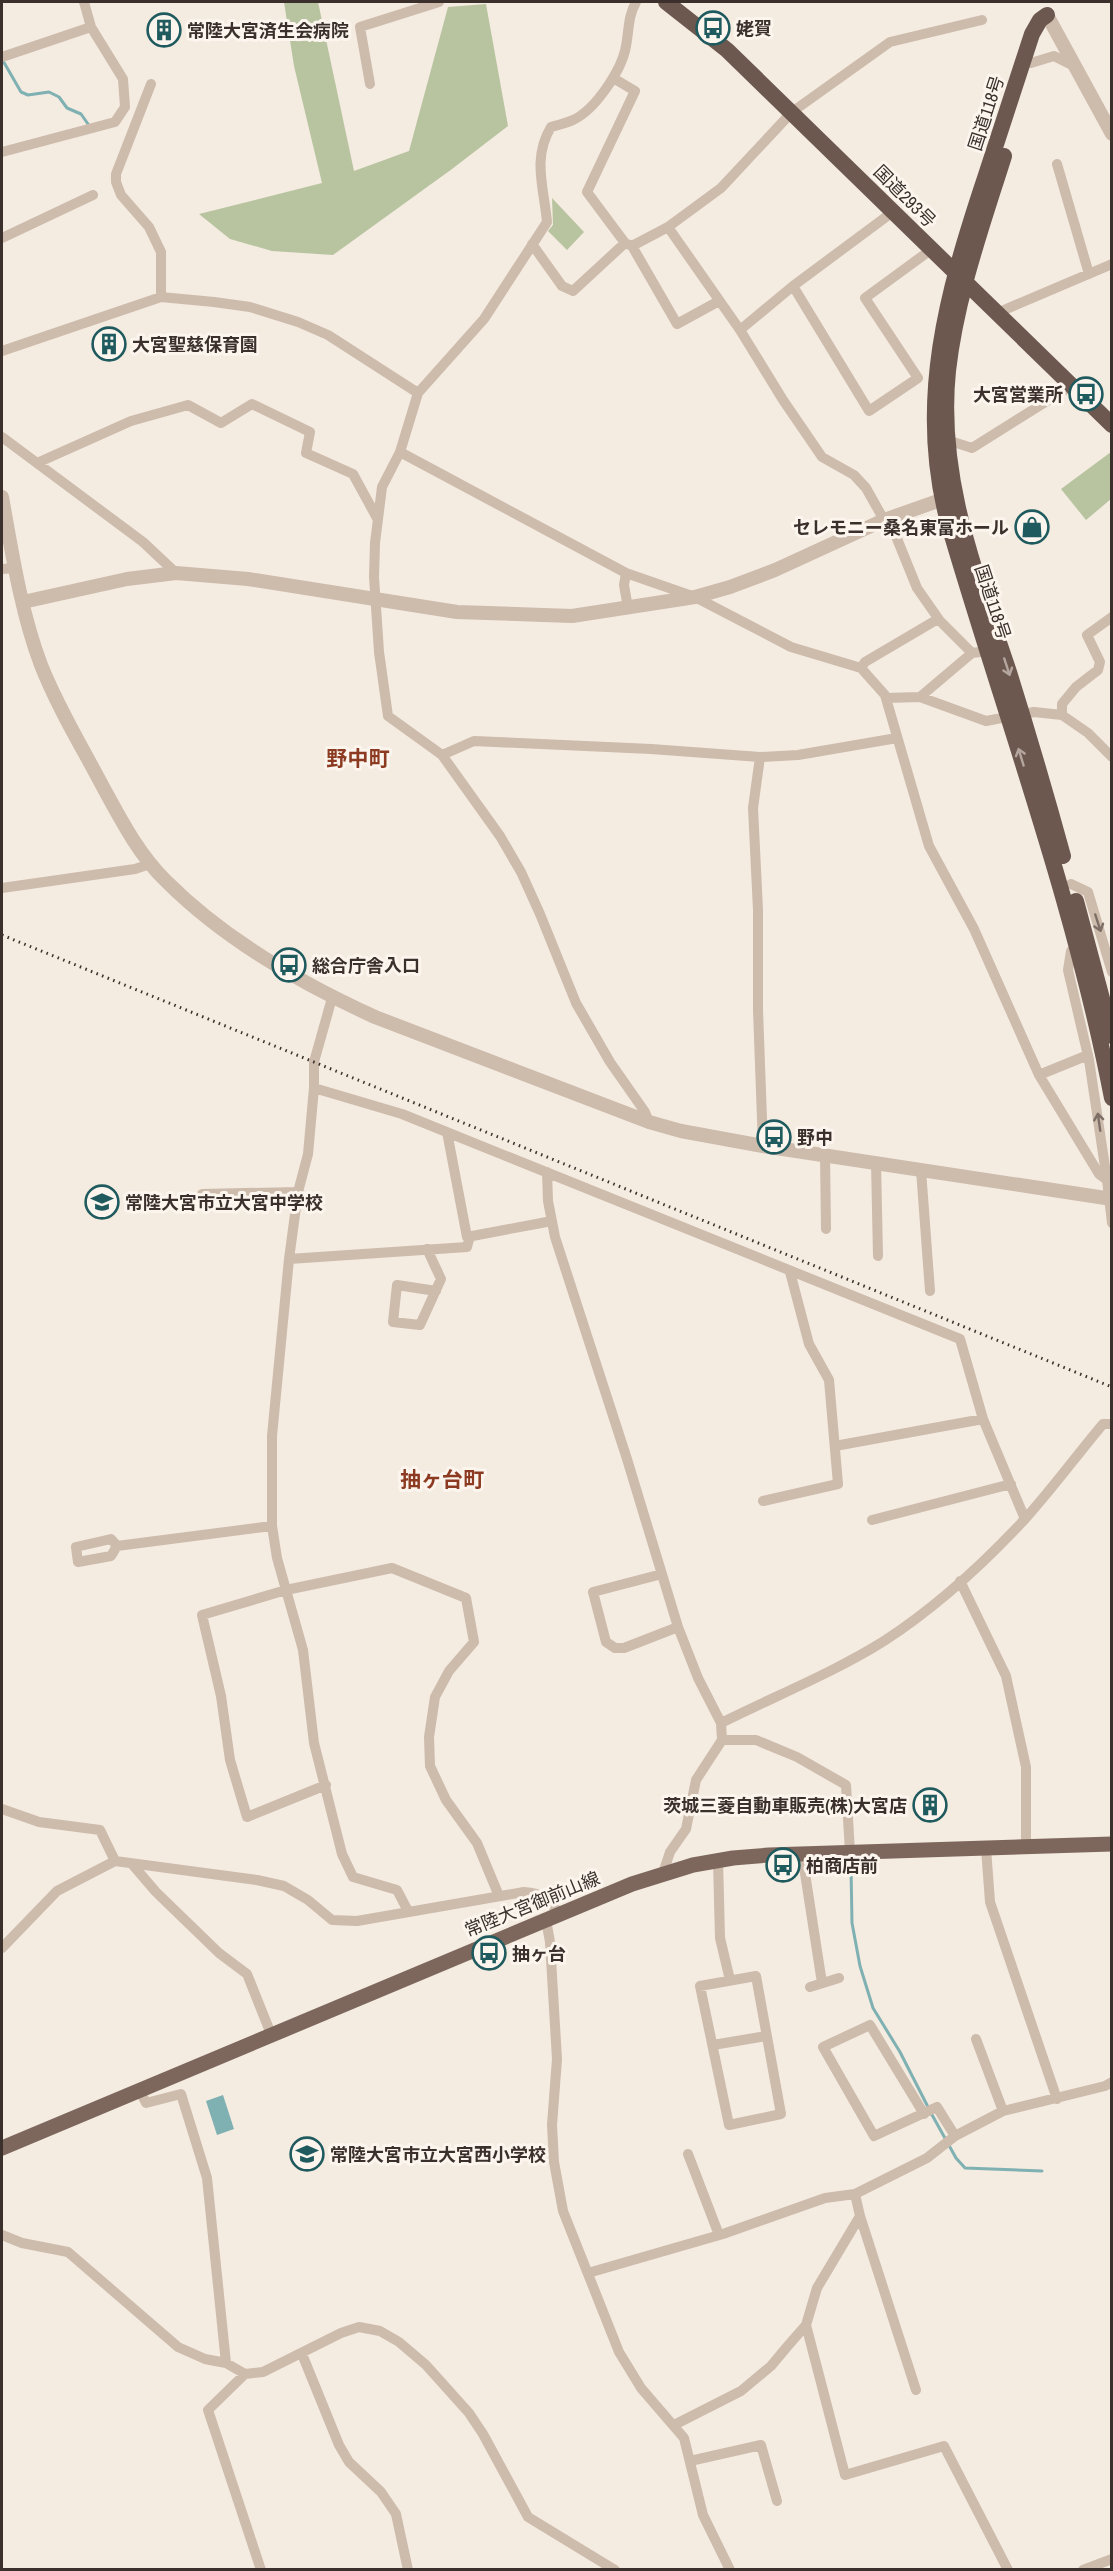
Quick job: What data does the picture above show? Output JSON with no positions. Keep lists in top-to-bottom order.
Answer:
{
  "streets": {
    "highway": ["国道118号", "国道293号"],
    "main road": ["常陸大宮御前山線"]
  },
  "crossings": [
    ["国道118号", "国道293号"]
  ],
  "districts": ["野中町", "抽ヶ台町"],
  "places": {
    "bus stop": [
      "姥賀",
      "大宮営業所",
      "総合庁舎入口",
      "野中",
      "柏商店前",
      "抽ヶ台"
    ],
    "building": ["常陸大宮済生会病院", "大宮聖慈保育園", "茨城三菱自動車販売(株)大宮店"],
    "shop": ["セレモニー桑名東富ホール"],
    "school or university": ["常陸大宮市立大宮中学校", "常陸大宮市立大宮西小学校"]
  }
}
